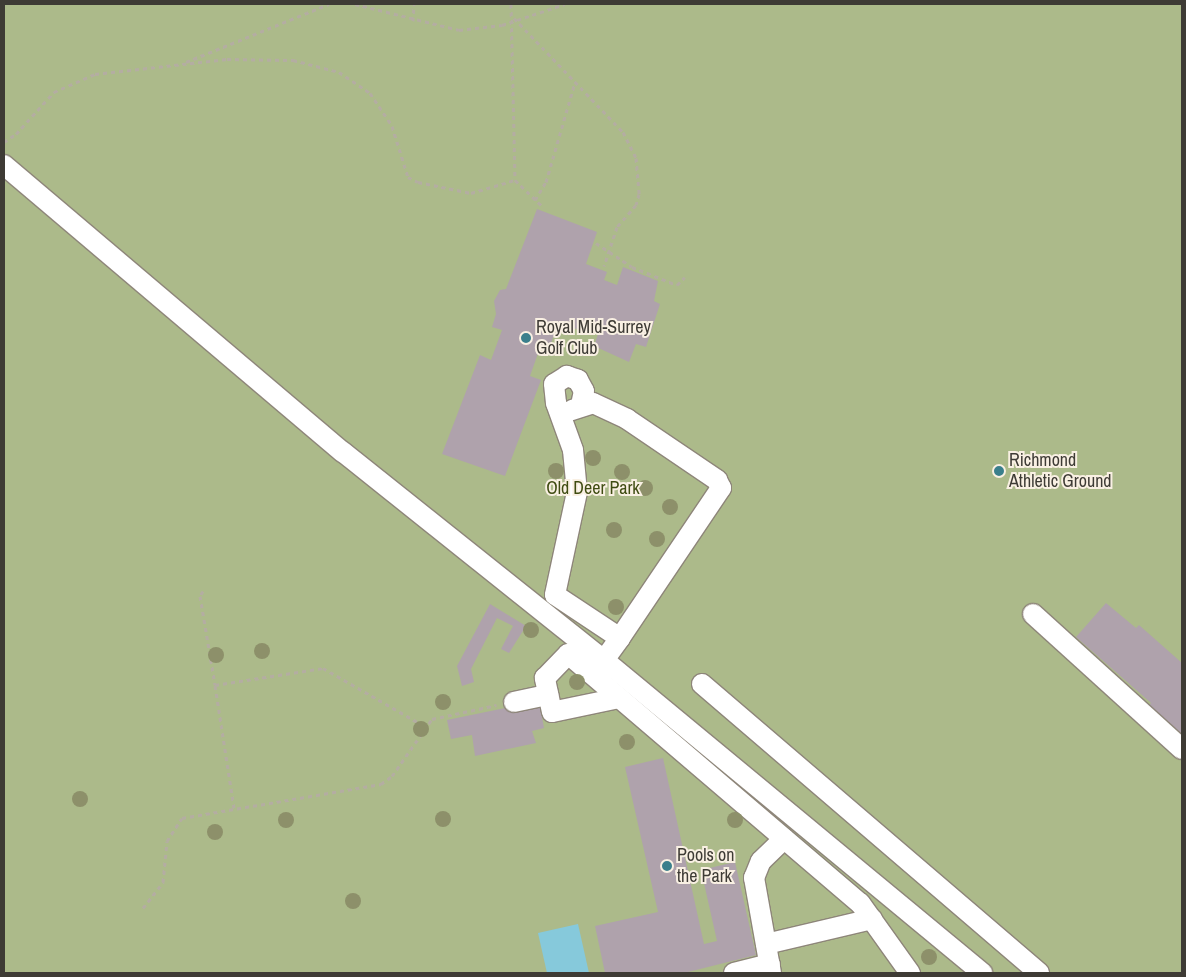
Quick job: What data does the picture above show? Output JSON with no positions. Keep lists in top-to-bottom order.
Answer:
{
  "parks": ["Old Deer Park"],
  "places": ["Royal Mid-Surrey Golf Club", "Richmond Athletic Ground", "Pools on the Park"]
}
